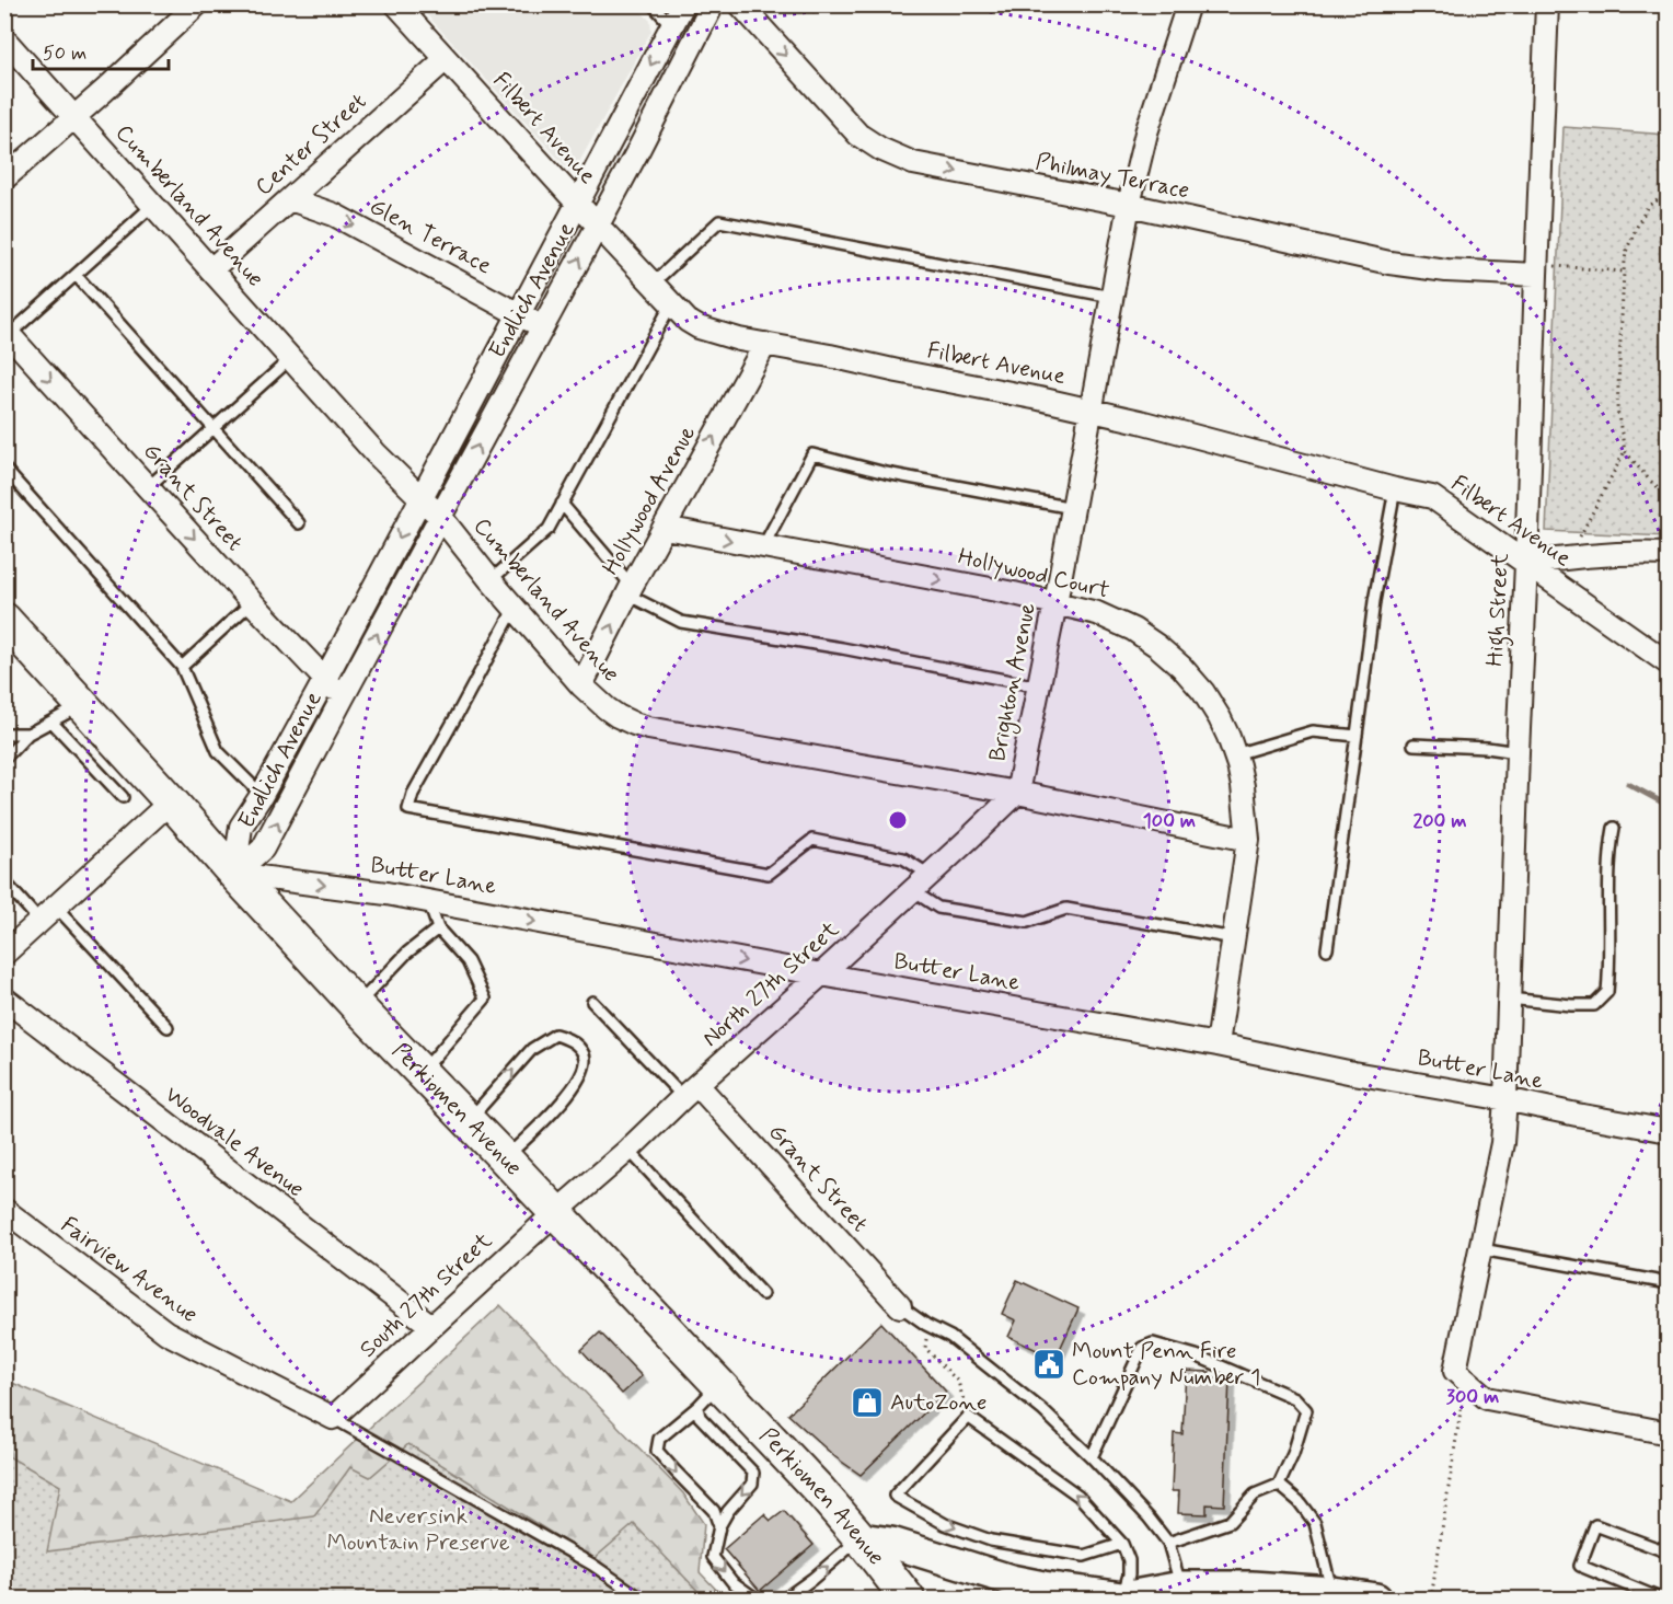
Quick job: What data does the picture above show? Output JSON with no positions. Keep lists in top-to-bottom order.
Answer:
{
  "streets": {
    "main road": ["Perkiomen Avenue"],
    "street": [
      "Filbert Avenue",
      "Center Street",
      "Philmay Terrace",
      "Cumberland Avenue",
      "Glen Terrace",
      "Endlich Avenue",
      "Grant Street",
      "Hollywood Avenue",
      "Hollywood Court",
      "High Street",
      "Brighton Avenue",
      "Butter Lane",
      "North 27th Street",
      "Woodvale Avenue",
      "Fairview Avenue",
      "South 27th Street"
    ]
  },
  "crossings": [
    ["Filbert Avenue", "Center Street"],
    ["Filbert Avenue", "Endlich Avenue"],
    ["Filbert Avenue", "Hollywood Avenue"],
    ["Filbert Avenue", "High Street"],
    ["Filbert Avenue", "Brighton Avenue"],
    ["Center Street", "Cumberland Avenue"],
    ["Center Street", "Glen Terrace"],
    ["Philmay Terrace", "High Street"],
    ["Philmay Terrace", "Brighton Avenue"],
    ["Cumberland Avenue", "Endlich Avenue"],
    ["Cumberland Avenue", "Hollywood Avenue"],
    ["Cumberland Avenue", "Hollywood Court"],
    ["Cumberland Avenue", "Brighton Avenue"],
    ["Cumberland Avenue", "North 27th Street"],
    ["Glen Terrace", "Endlich Avenue"],
    ["Endlich Avenue", "Grant Street"],
    ["Endlich Avenue", "Butter Lane"],
    ["Endlich Avenue", "Perkiomen Avenue"],
    ["Grant Street", "North 27th Street"],
    ["Hollywood Avenue", "Hollywood Court"],
    ["Hollywood Court", "Brighton Avenue"],
    ["Hollywood Court", "Butter Lane"],
    ["High Street", "Butter Lane"],
    ["Brighton Avenue", "North 27th Street"],
    ["Butter Lane", "North 27th Street"],
    ["Butter Lane", "Perkiomen Avenue"],
    ["North 27th Street", "Perkiomen Avenue"],
    ["North 27th Street", "South 27th Street"],
    ["Perkiomen Avenue", "South 27th Street"],
    ["Woodvale Avenue", "South 27th Street"],
    ["Fairview Avenue", "South 27th Street"]
  ],
  "one_way": [
    "Philmay Terrace",
    "Glen Terrace",
    "Grant Street",
    "Hollywood Avenue",
    "Hollywood Court",
    "Butter Lane"
  ],
  "parks": ["Neversink Mountain Preserve"],
  "places": {
    "public building": ["Mount Penn Fire Company Number 1"],
    "shop": ["AutoZone"]
  },
  "scale_bar": "50 m",
  "rings": ["100 m", "200 m", "300 m"]
}
